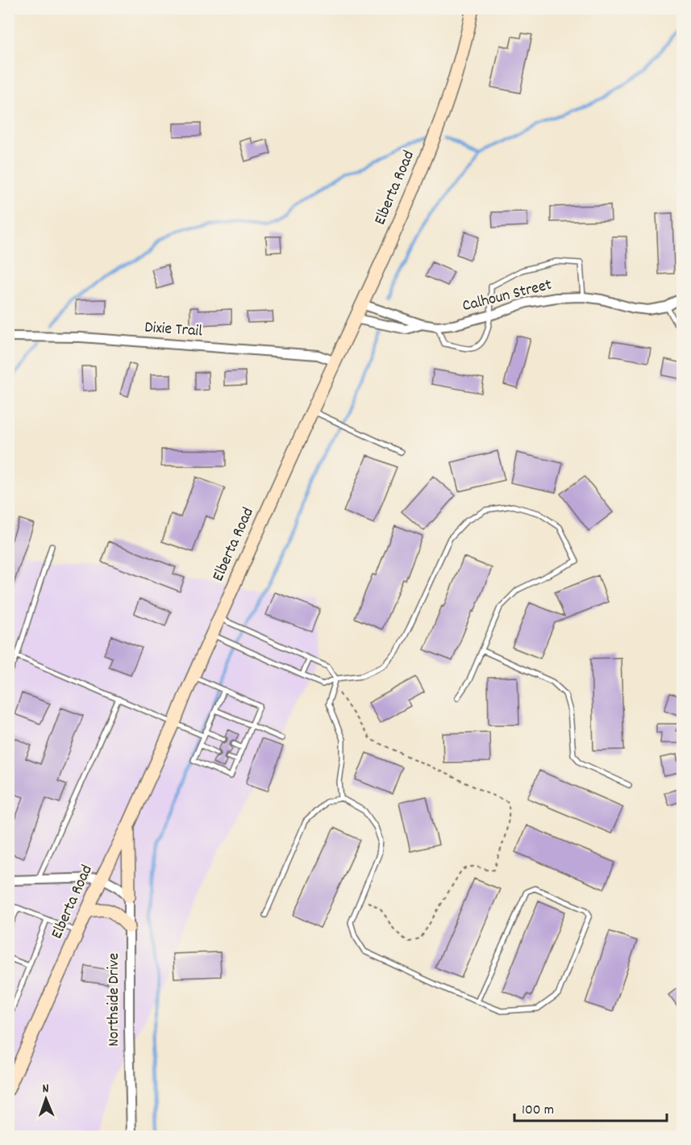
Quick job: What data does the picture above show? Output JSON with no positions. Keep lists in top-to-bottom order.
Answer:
{
  "streets": {
    "street": [
      "Elberta Road",
      "Calhoun Street",
      "Dixie Trail",
      "Northside Drive"
    ]
  },
  "crossings": [
    ["Elberta Road", "Calhoun Street"],
    ["Elberta Road", "Dixie Trail"]
  ],
  "scale_bar": "100 m",
  "north": "top"
}
